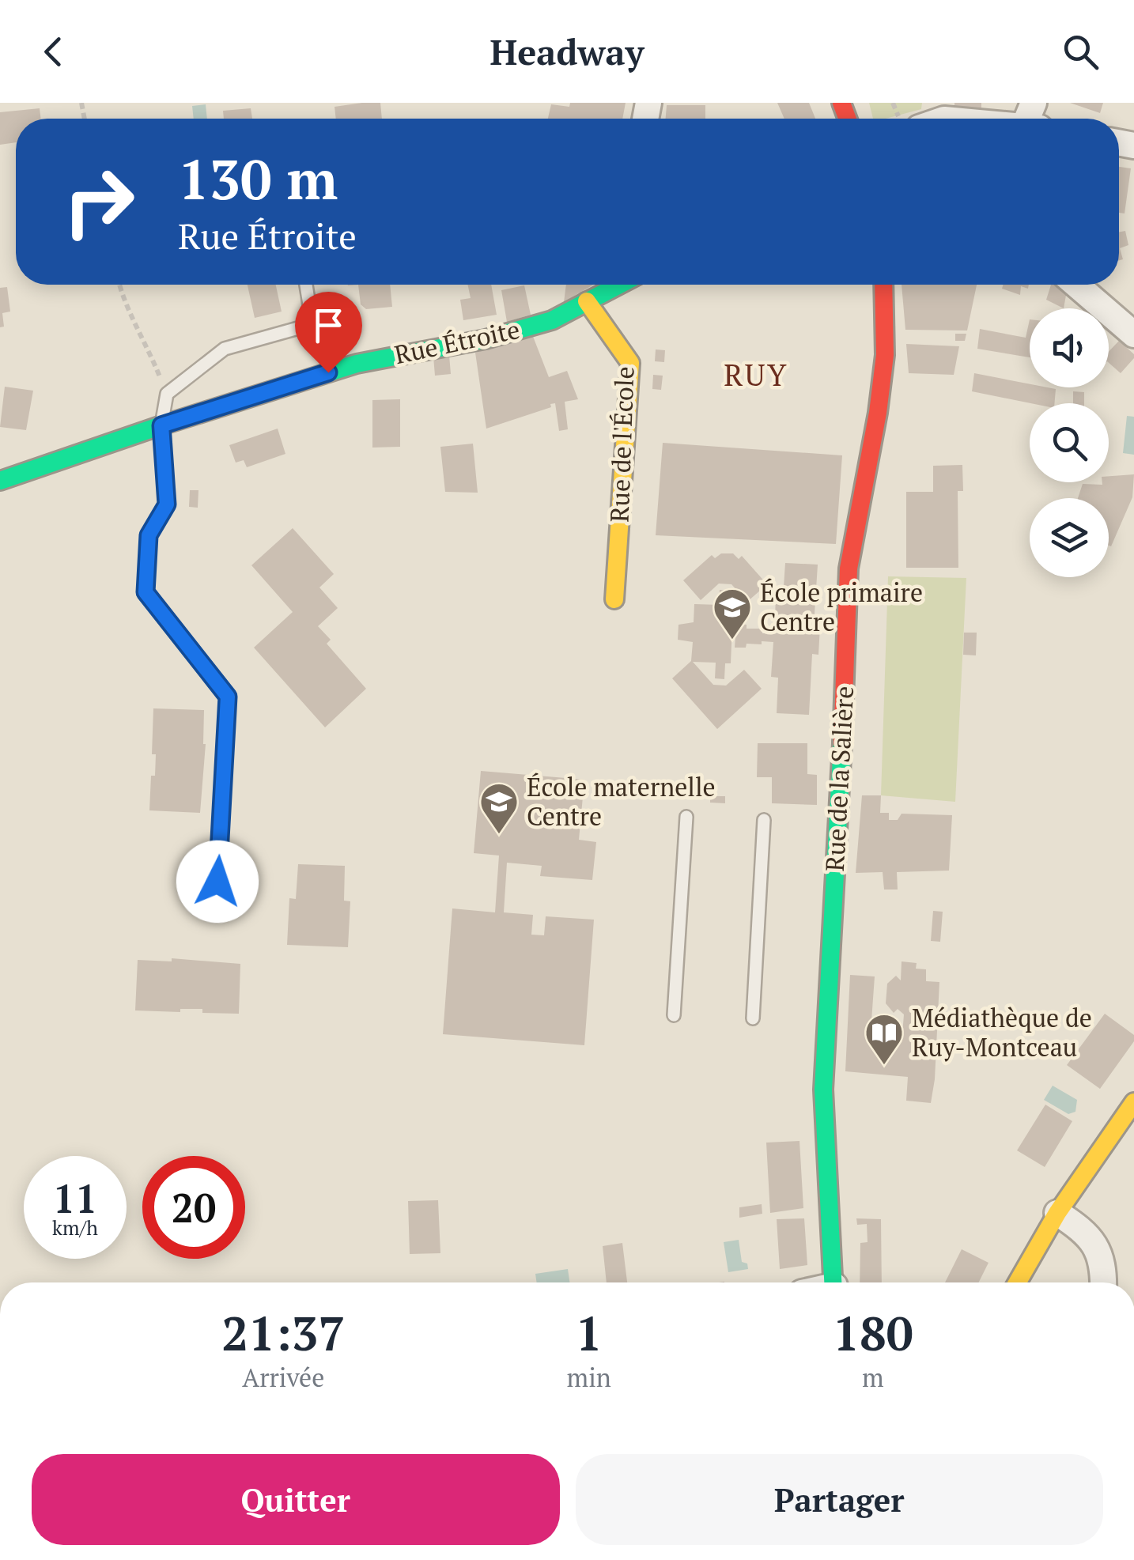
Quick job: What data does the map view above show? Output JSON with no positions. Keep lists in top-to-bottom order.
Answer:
{
  "streets": {
    "street": ["Rue Étroite", "Rue de l'École", "Rue de la Salière"]
  },
  "crossings": [
    ["Rue Étroite", "Rue de l'École"]
  ],
  "districts": ["RUY"],
  "places": {
    "school or university": ["École primaire Centre", "École maternelle Centre"],
    "library": ["Médiathèque de Ruy-Montceau"]
  },
  "page": {
    "header": "Headway",
    "turn": ["130 m", "Rue Étroite"],
    "speed": "11 km/h",
    "limit": "20",
    "eta": [
      "21:37",
      "Arrivée",
      "1",
      "min",
      "180",
      "m"
    ],
    "buttons": ["Quitter", "Partager"]
  }
}
